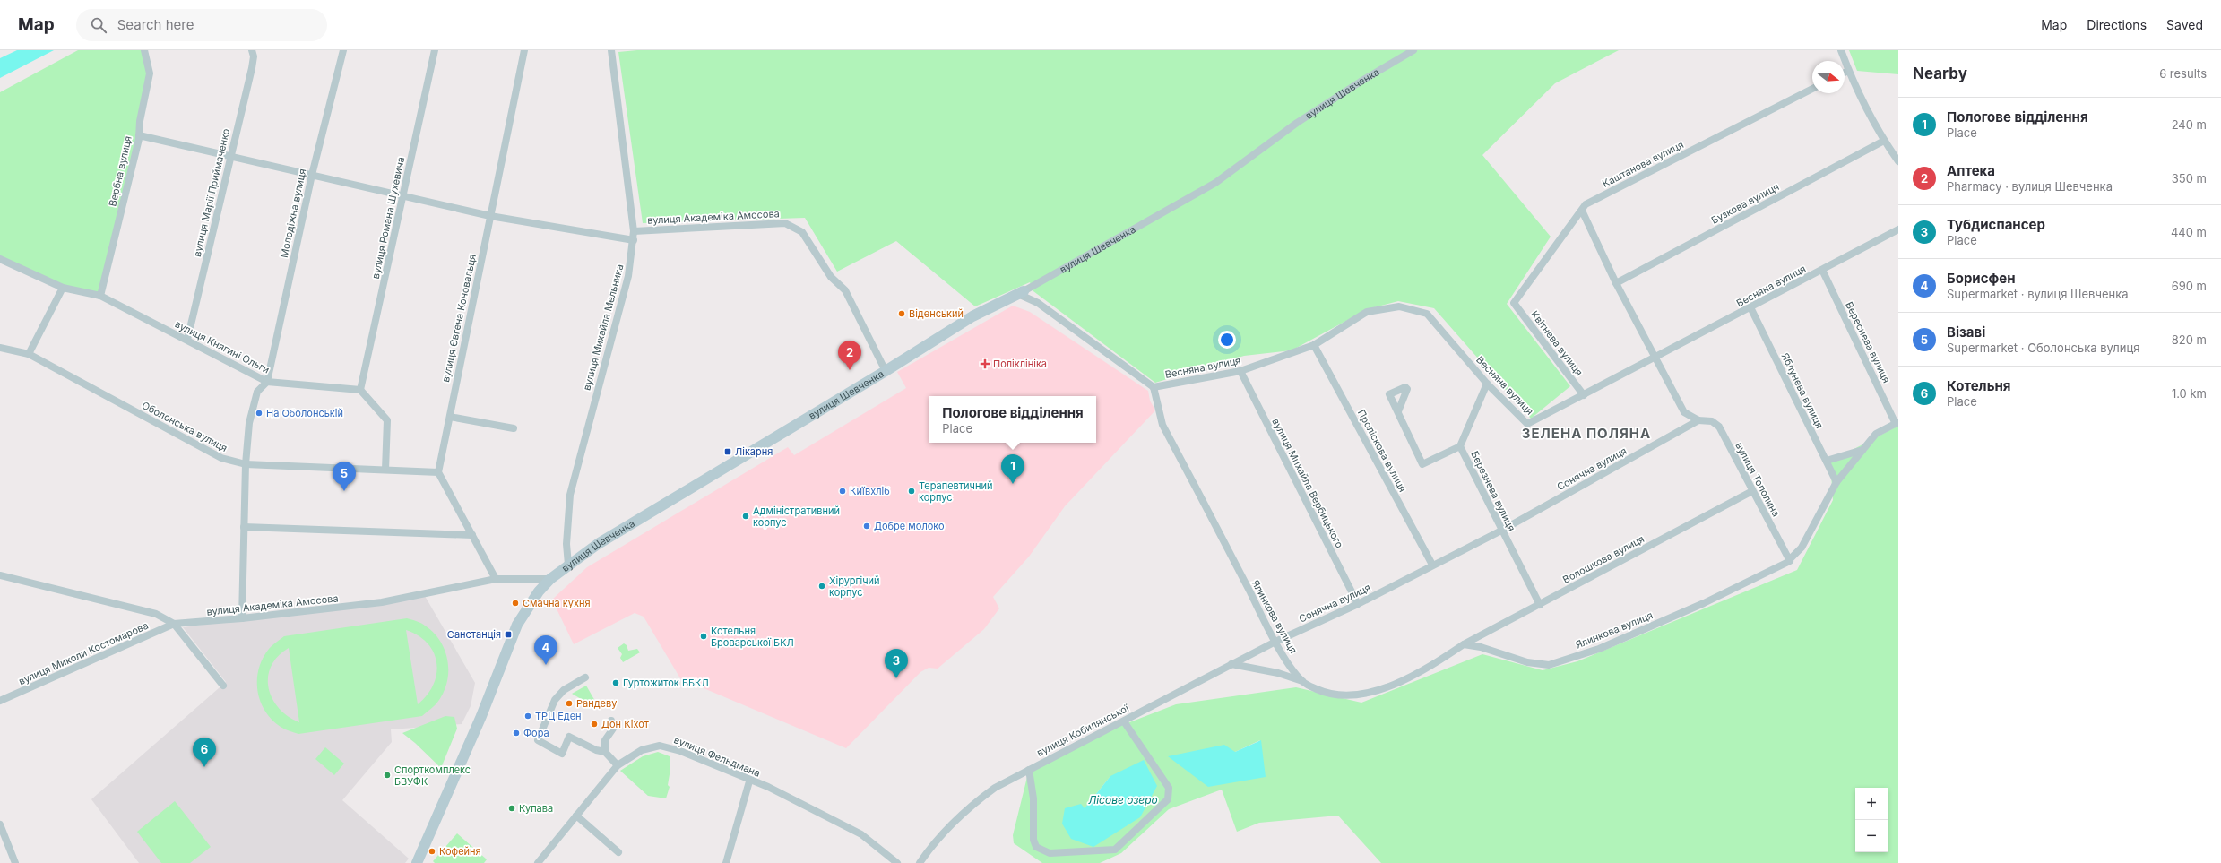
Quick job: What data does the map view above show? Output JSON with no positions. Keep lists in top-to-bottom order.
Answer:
{
  "streets": {
    "street": [
      "вулиця Шевченка",
      "Каштанова вулиця",
      "Вербна вулиця",
      "вулиця Марії Приймаченко",
      "Бузкова вулиця",
      "Молодіжна вулиця",
      "вулиця Академіка Амосова",
      "вулиця Романа Шухевича",
      "Весняна вулиця",
      "вулиця Євгена Коновальця",
      "вулиця Михайла Мельника",
      "Вереснева вулиця",
      "Квітнева вулиця",
      "вулиця Княгині Ольги",
      "Яблунева вулиця",
      "Оболонська вулиця",
      "Проліскова вулиця",
      "Сонячна вулиця",
      "вулиця Тополина",
      "вулиця Михайла Вербицького",
      "Березнева вулиця",
      "Волошкова вулиця",
      "Ялинкова вулиця",
      "вулиця Миколи Костомарова",
      "вулиця Кобилянської",
      "вулиця Фельдмана"
    ]
  },
  "crossings": [
    ["вулиця Шевченка", "вулиця Академіка Амосова"],
    ["вулиця Шевченка", "вулиця Михайла Мельника"],
    ["Каштанова вулиця", "Квітнева вулиця"],
    ["Вербна вулиця", "вулиця Княгині Ольги"],
    ["вулиця Марії Приймаченко", "вулиця Княгині Ольги"],
    ["Молодіжна вулиця", "вулиця Княгині Ольги"],
    ["вулиця Академіка Амосова", "вулиця Михайла Мельника"],
    ["вулиця Академіка Амосова", "вулиця Миколи Костомарова"],
    ["вулиця Романа Шухевича", "вулиця Княгині Ольги"],
    ["Весняна вулиця", "Вереснева вулиця"],
    ["Весняна вулиця", "Квітнева вулиця"],
    ["Весняна вулиця", "Яблунева вулиця"],
    ["Весняна вулиця", "Проліскова вулиця"],
    ["Весняна вулиця", "вулиця Михайла Вербицького"],
    ["Весняна вулиця", "Березнева вулиця"],
    ["Весняна вулиця", "Ялинкова вулиця"],
    ["вулиця Євгена Коновальця", "Оболонська вулиця"],
    ["Вереснева вулиця", "Ялинкова вулиця"],
    ["Яблунева вулиця", "Ялинкова вулиця"],
    ["Проліскова вулиця", "Сонячна вулиця"],
    ["Сонячна вулиця", "вулиця Тополина"],
    ["Сонячна вулиця", "вулиця Михайла Вербицького"],
    ["Сонячна вулиця", "Березнева вулиця"],
    ["Сонячна вулиця", "Ялинкова вулиця"],
    ["Сонячна вулиця", "вулиця Кобилянської"],
    ["вулиця Тополина", "Волошкова вулиця"],
    ["вулиця Тополина", "Ялинкова вулиця"],
    ["Березнева вулиця", "Волошкова вулиця"],
    ["Волошкова вулиця", "Ялинкова вулиця"],
    ["Ялинкова вулиця", "вулиця Кобилянської"]
  ],
  "districts": ["ЗЕЛЕНА ПОЛЯНА"],
  "water": ["Лісове озеро"],
  "places": {
    "other": [
      "Віденський",
      "На Оболонській",
      "Київхліб",
      "Терапевтичний корпус",
      "Адміністративний корпус",
      "Добре молоко",
      "Хірургічий корпус",
      "Смачна кухня",
      "Котельня Броварської БКЛ",
      "Гуртожиток ББКЛ",
      "Рандеву",
      "ТРЦ Еден",
      "Дон Кіхот",
      "Фора",
      "Спорткомплекс БВУФК",
      "Купава",
      "Кофейня"
    ],
    "health": ["Поліклініка"],
    "transit": ["Лікарня", "Санстанція"]
  },
  "north": "right",
  "page": {
    "header": "Map",
    "search": "Search here",
    "nav": ["Map", "Directions", "Saved"],
    "heading": ["Nearby", "6 results"],
    "list": [
      {
        "mark": "1",
        "name": "Пологове відділення",
        "note": "Place",
        "value": "240 m"
      },
      {
        "mark": "2",
        "name": "Аптека",
        "note": "Pharmacy · вулиця Шевченка",
        "value": "350 m"
      },
      {
        "mark": "3",
        "name": "Тубдиспансер",
        "note": "Place",
        "value": "440 m"
      },
      {
        "mark": "4",
        "name": "Борисфен",
        "note": "Supermarket · вулиця Шевченка",
        "value": "690 m"
      },
      {
        "mark": "5",
        "name": "Візаві",
        "note": "Supermarket · Оболонська вулиця",
        "value": "820 m"
      },
      {
        "mark": "6",
        "name": "Котельня",
        "note": "Place",
        "value": "1.0 km"
      }
    ],
    "pins": [
      "2",
      "1",
      "5",
      "4",
      "3",
      "6"
    ],
    "popup": ["Пологове відділення", "Place"],
    "map_buttons": ["+", "−"]
  }
}
